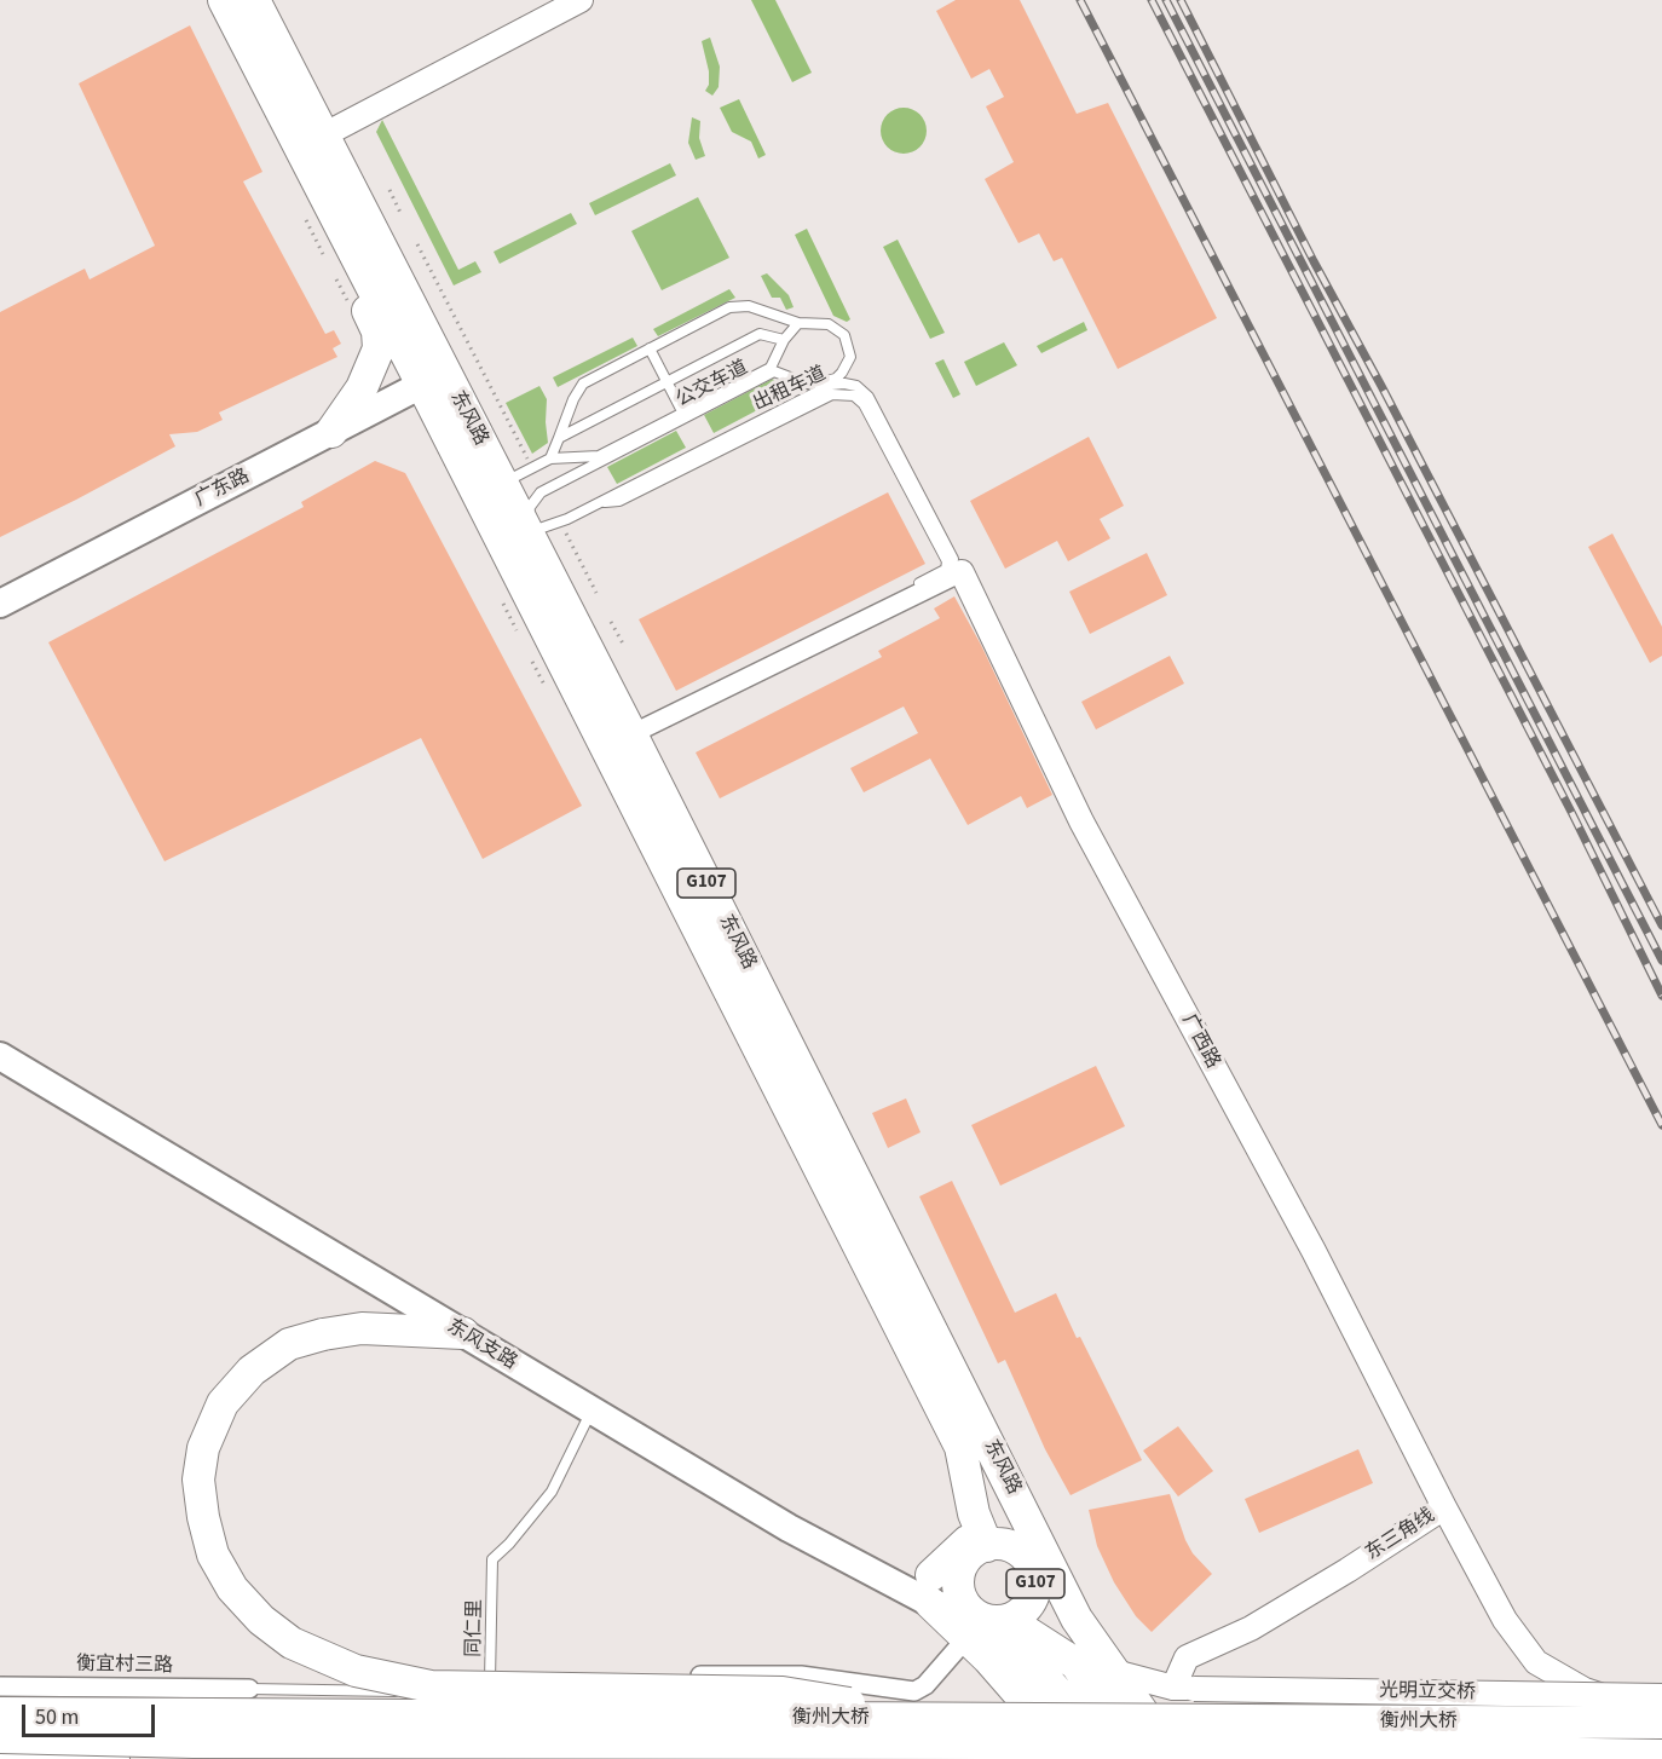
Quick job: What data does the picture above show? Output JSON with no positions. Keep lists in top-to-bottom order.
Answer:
{
  "streets": {
    "highway": ["东风路", "G107", "衡州大桥"],
    "main road": ["广东路", "东风支路"],
    "street": [
      "广西路",
      "东三角线",
      "衡宜村三路",
      "光明立交桥"
    ],
    "lane": ["公交车道", "出租车道", "同仁里"]
  },
  "crossings": [
    ["公交车道", "出租车道"],
    ["公交车道", "东风路"],
    ["出租车道", "东风路"],
    ["出租车道", "广西路"],
    ["东风路", "广东路"],
    ["东风路", "G107"],
    ["东风路", "光明立交桥"],
    ["广西路", "东三角线"],
    ["东风支路", "同仁里"],
    ["东三角线", "光明立交桥"],
    ["同仁里", "衡宜村三路"]
  ],
  "scale_bar": "50 m"
}
